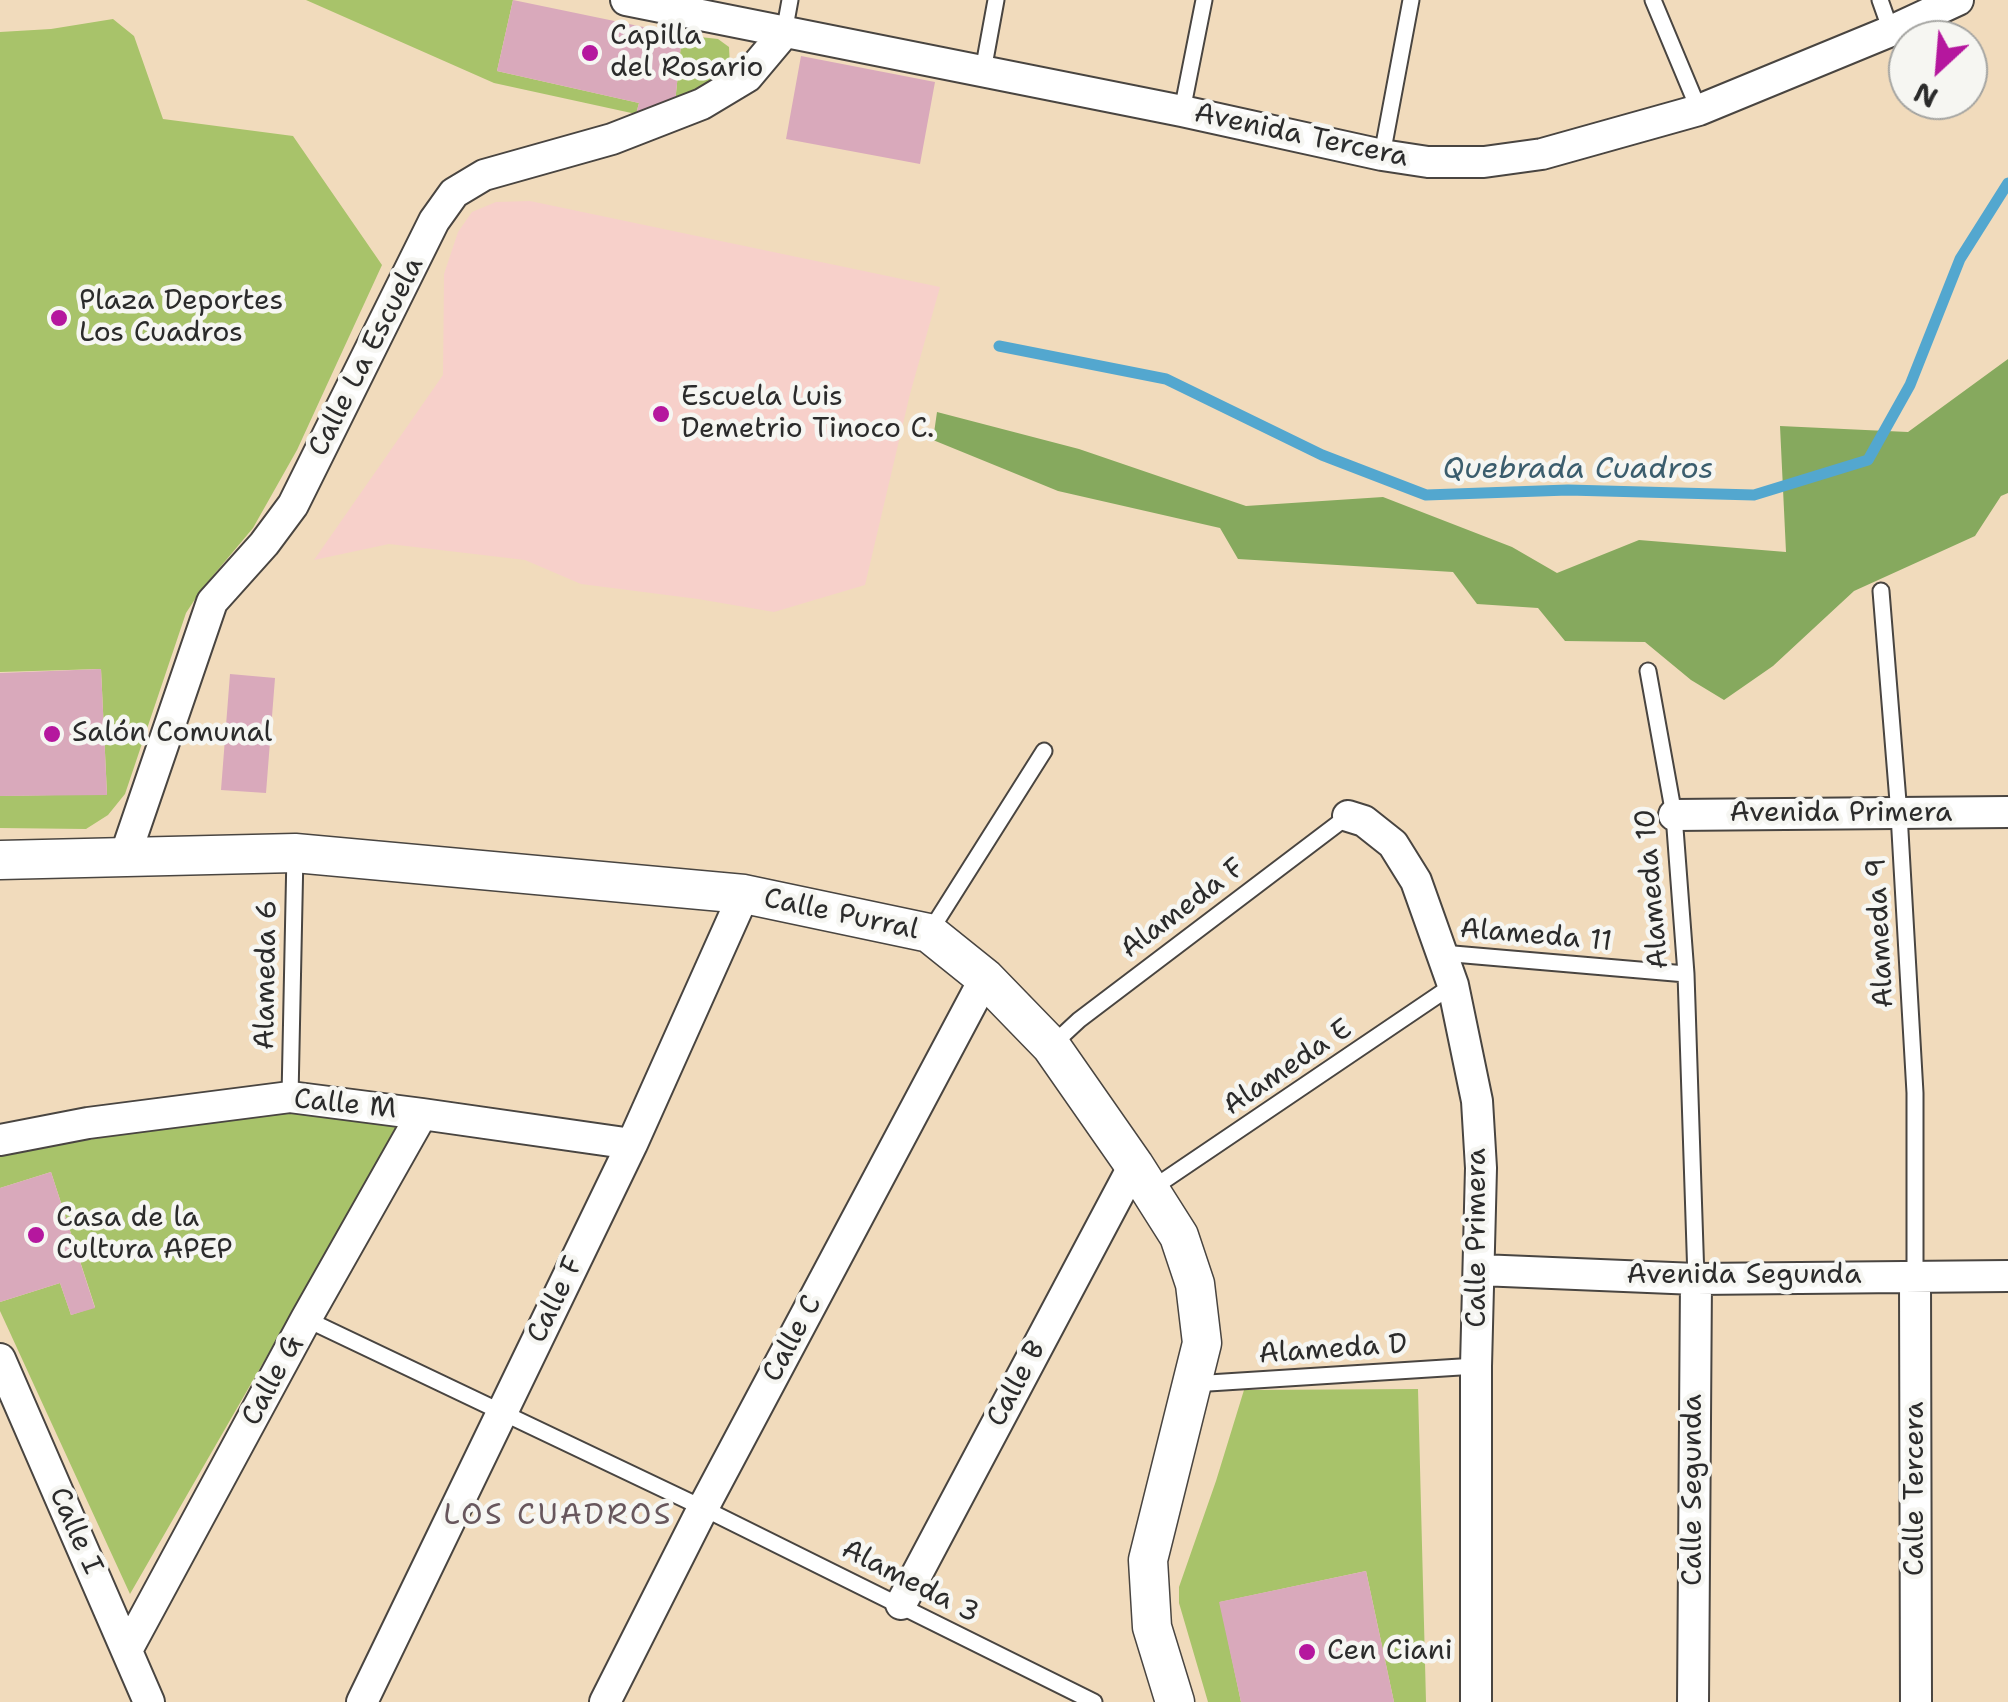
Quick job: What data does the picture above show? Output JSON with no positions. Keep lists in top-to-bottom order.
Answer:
{
  "streets": {
    "street": [
      "Avenida Tercera",
      "Calle La Escuela",
      "Avenida Primera",
      "Calle Purral",
      "Calle M",
      "Calle Primera",
      "Avenida Segunda",
      "Calle F",
      "Calle C",
      "Calle G",
      "Calle B",
      "Calle Tercera",
      "Calle Segunda",
      "Calle I"
    ],
    "lane": [
      "Alameda 10",
      "Alameda F",
      "Alameda 9",
      "Alameda 11",
      "Alameda 6",
      "Alameda E",
      "Alameda D",
      "Alameda 3"
    ]
  },
  "crossings": [
    ["Avenida Tercera", "Calle La Escuela"],
    ["Calle La Escuela", "Calle Purral"],
    ["Avenida Primera", "Alameda 10"],
    ["Avenida Primera", "Alameda 9"],
    ["Alameda 10", "Alameda 11"],
    ["Alameda 10", "Avenida Segunda"],
    ["Alameda 10", "Calle Segunda"],
    ["Alameda F", "Calle Purral"],
    ["Alameda F", "Calle Primera"],
    ["Calle Purral", "Alameda 6"],
    ["Calle Purral", "Alameda E"],
    ["Calle Purral", "Calle F"],
    ["Calle Purral", "Calle C"],
    ["Calle Purral", "Alameda D"],
    ["Calle Purral", "Calle B"],
    ["Alameda 9", "Avenida Segunda"],
    ["Alameda 9", "Calle Tercera"],
    ["Alameda 11", "Calle Primera"],
    ["Alameda 6", "Calle M"],
    ["Alameda E", "Calle Primera"],
    ["Alameda E", "Calle B"],
    ["Calle M", "Calle F"],
    ["Calle M", "Calle G"],
    ["Calle Primera", "Avenida Segunda"],
    ["Calle Primera", "Alameda D"],
    ["Avenida Segunda", "Calle Tercera"],
    ["Avenida Segunda", "Calle Segunda"],
    ["Calle F", "Alameda 3"],
    ["Calle C", "Alameda 3"],
    ["Calle G", "Calle I"],
    ["Calle G", "Alameda 3"],
    ["Calle B", "Alameda 3"]
  ],
  "districts": ["LOS CUADROS"],
  "water": ["Quebrada Cuadros"],
  "places": [
    "Capilla del Rosario",
    "Plaza Deportes Los Cuadros",
    "Escuela Luis Demetrio Tinoco C.",
    "Salón Comunal",
    "Casa de la Cultura APEP",
    "Cen Ciani"
  ],
  "north": "bottom left"
}
